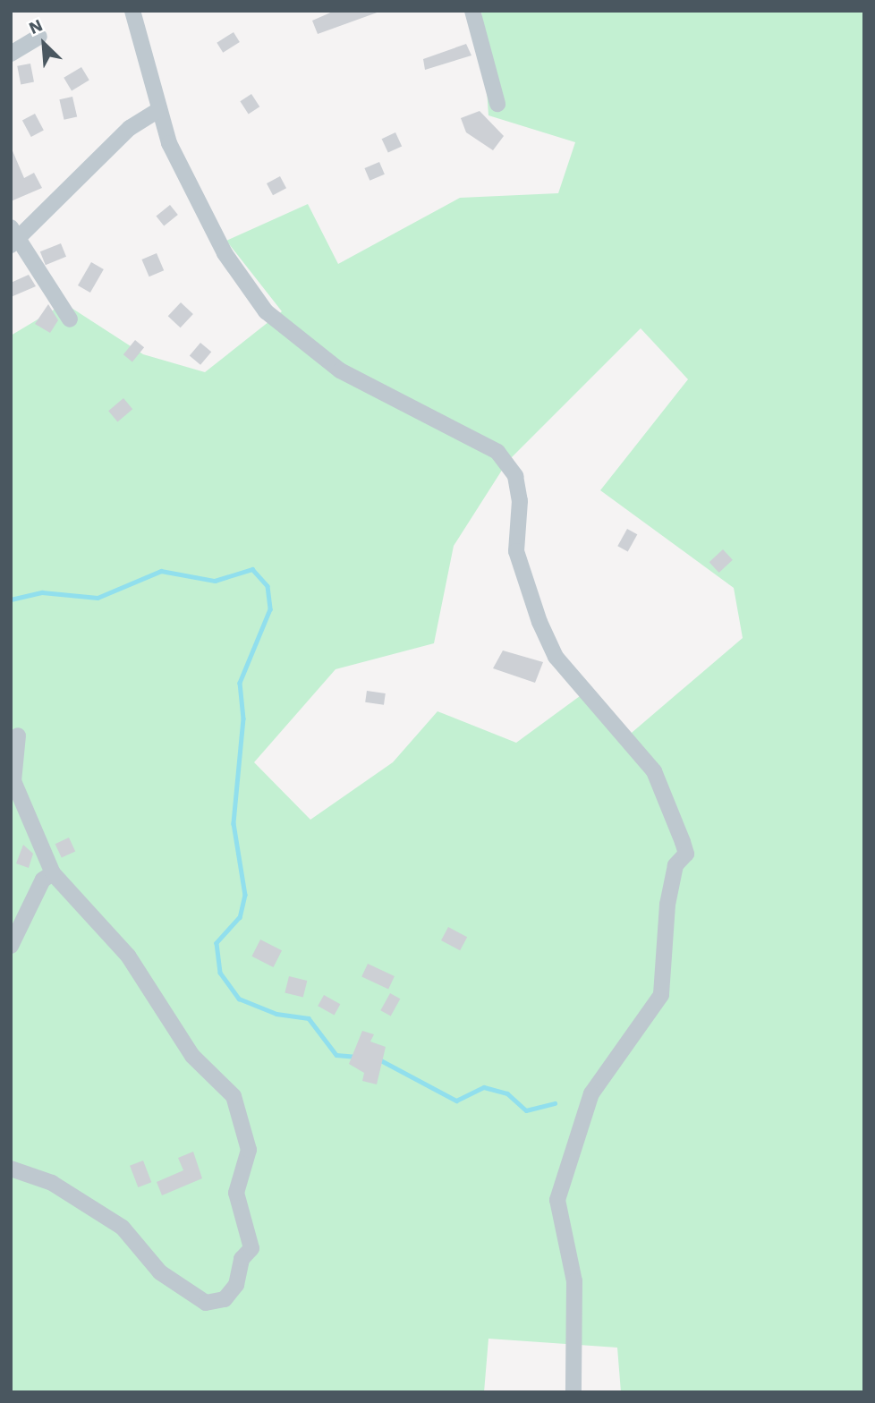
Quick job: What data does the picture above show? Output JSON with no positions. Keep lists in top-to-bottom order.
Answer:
{
  "north": "top left"
}
